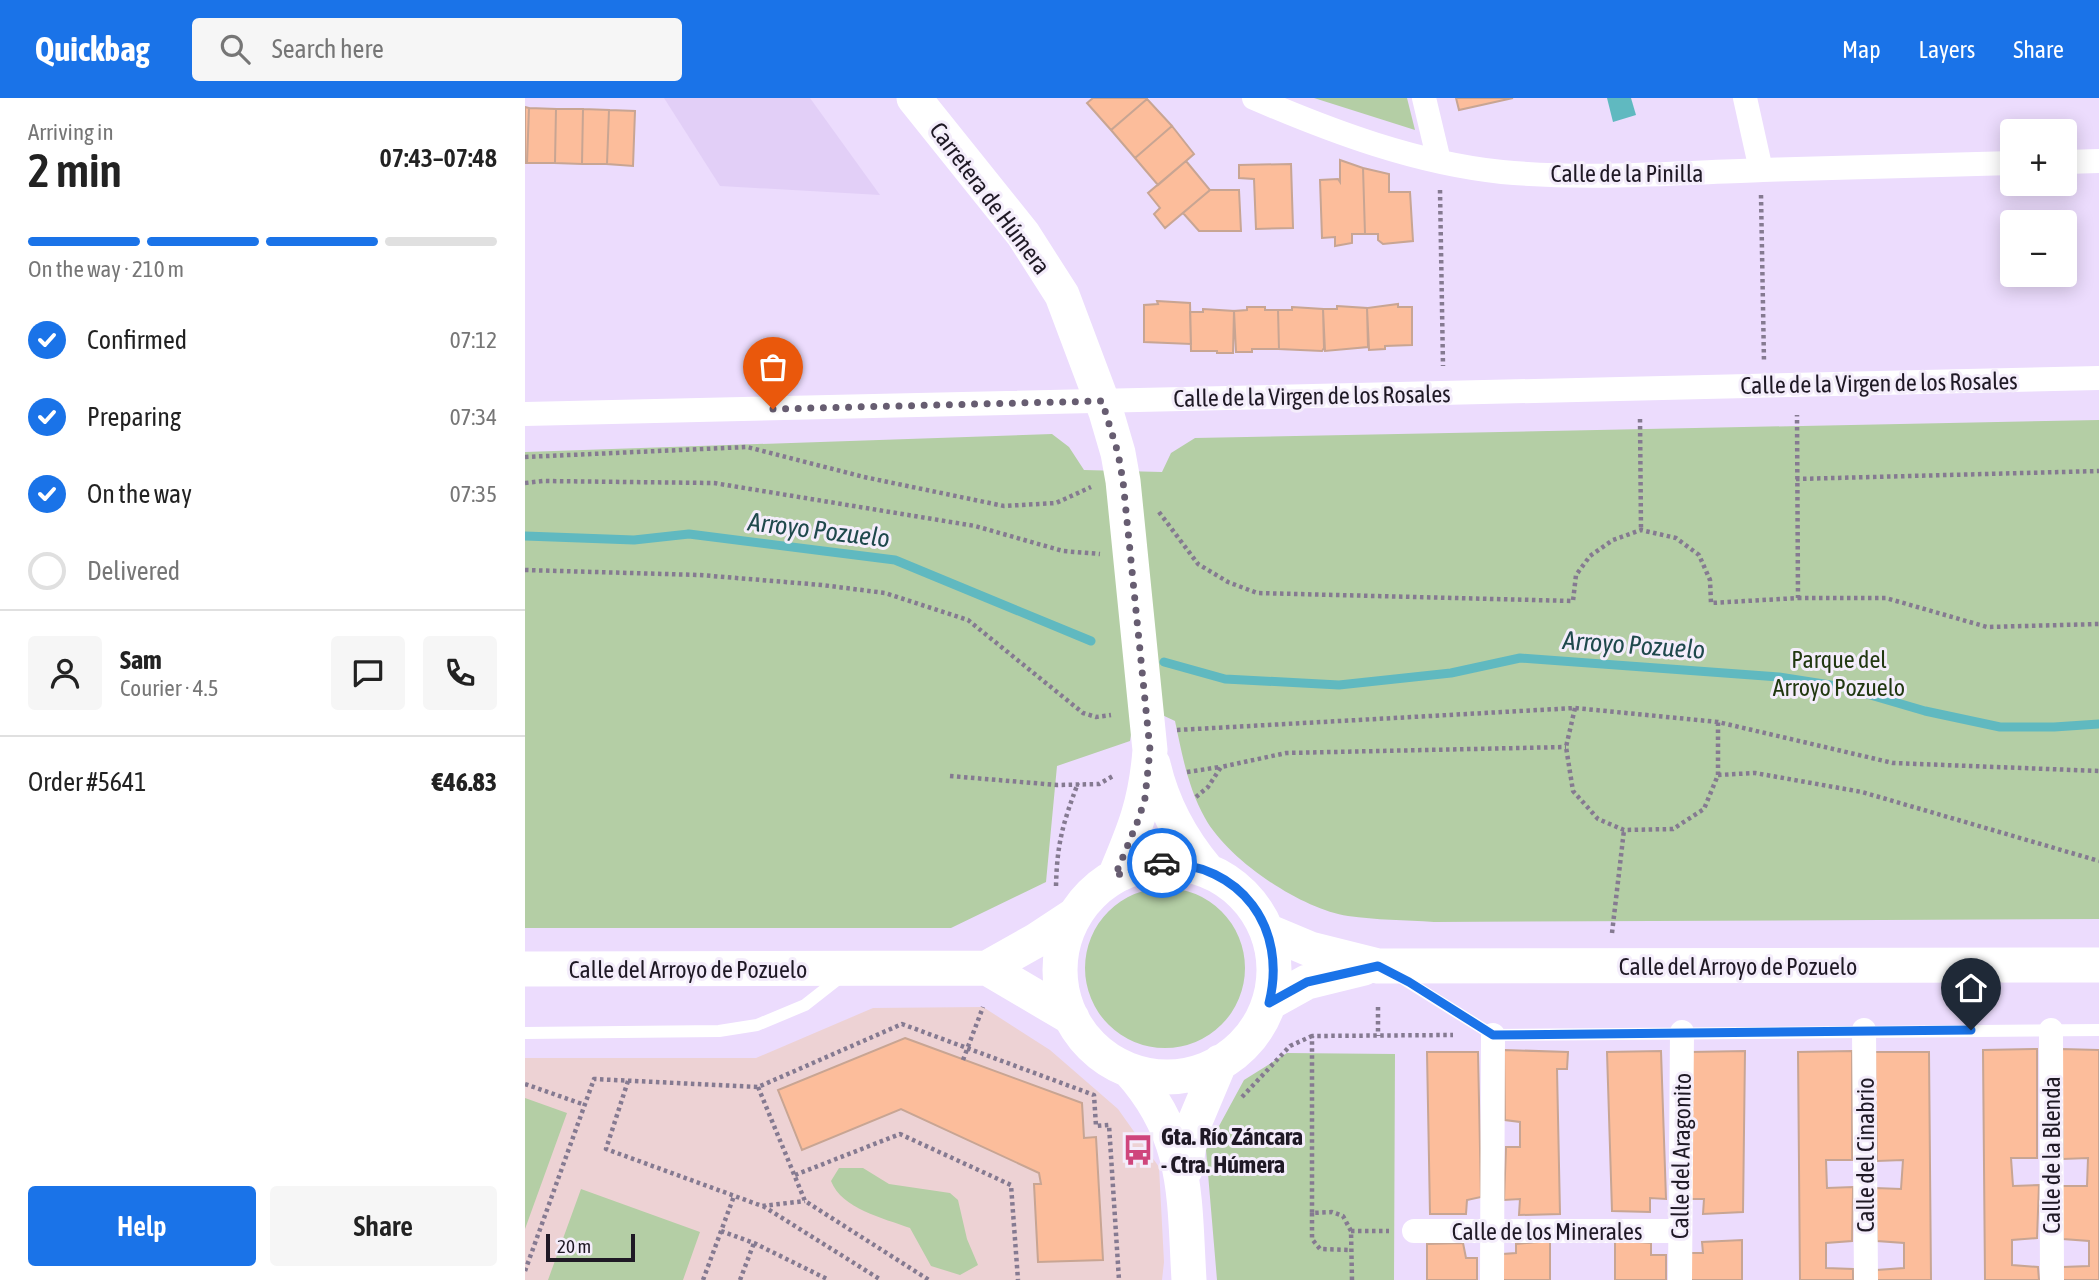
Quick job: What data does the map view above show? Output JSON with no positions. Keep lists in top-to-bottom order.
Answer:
{
  "streets": {
    "main road": ["Carretera de Húmera", "Calle del Arroyo de Pozuelo"],
    "street": [
      "Calle de la Pinilla",
      "Calle de la Virgen de los Rosales",
      "Calle del Cinabrio",
      "Calle de la Blenda",
      "Calle del Aragonito",
      "Calle de los Minerales"
    ]
  },
  "crossings": [
    ["Carretera de Húmera", "Calle de la Virgen de los Rosales"],
    ["Carretera de Húmera", "Calle del Arroyo de Pozuelo"],
    ["Calle del Aragonito", "Calle de los Minerales"]
  ],
  "water": ["Arroyo Pozuelo"],
  "parks": ["Parque del Arroyo Pozuelo"],
  "places": {
    "bus stop": ["Gta. Río Záncara - Ctra. Húmera"]
  },
  "scale_bar": "20 m",
  "page": {
    "header": "Quickbag",
    "search": "Search here",
    "nav": ["Map", "Layers", "Share"],
    "heading": ["2 min", "Arriving in", "07:43–07:48"],
    "panel": [
      "Sam",
      "Courier · 4.5",
      "Order #5641",
      "€46.83"
    ],
    "map_buttons": ["+", "−"],
    "bar": "On the way · 210 m",
    "list": [
      ["Confirmed", "07:12"],
      ["Preparing", "07:34"],
      ["On the way", "07:35"],
      "Delivered"
    ],
    "buttons": ["Help", "Share"],
    "scale": "20 m"
  }
}
